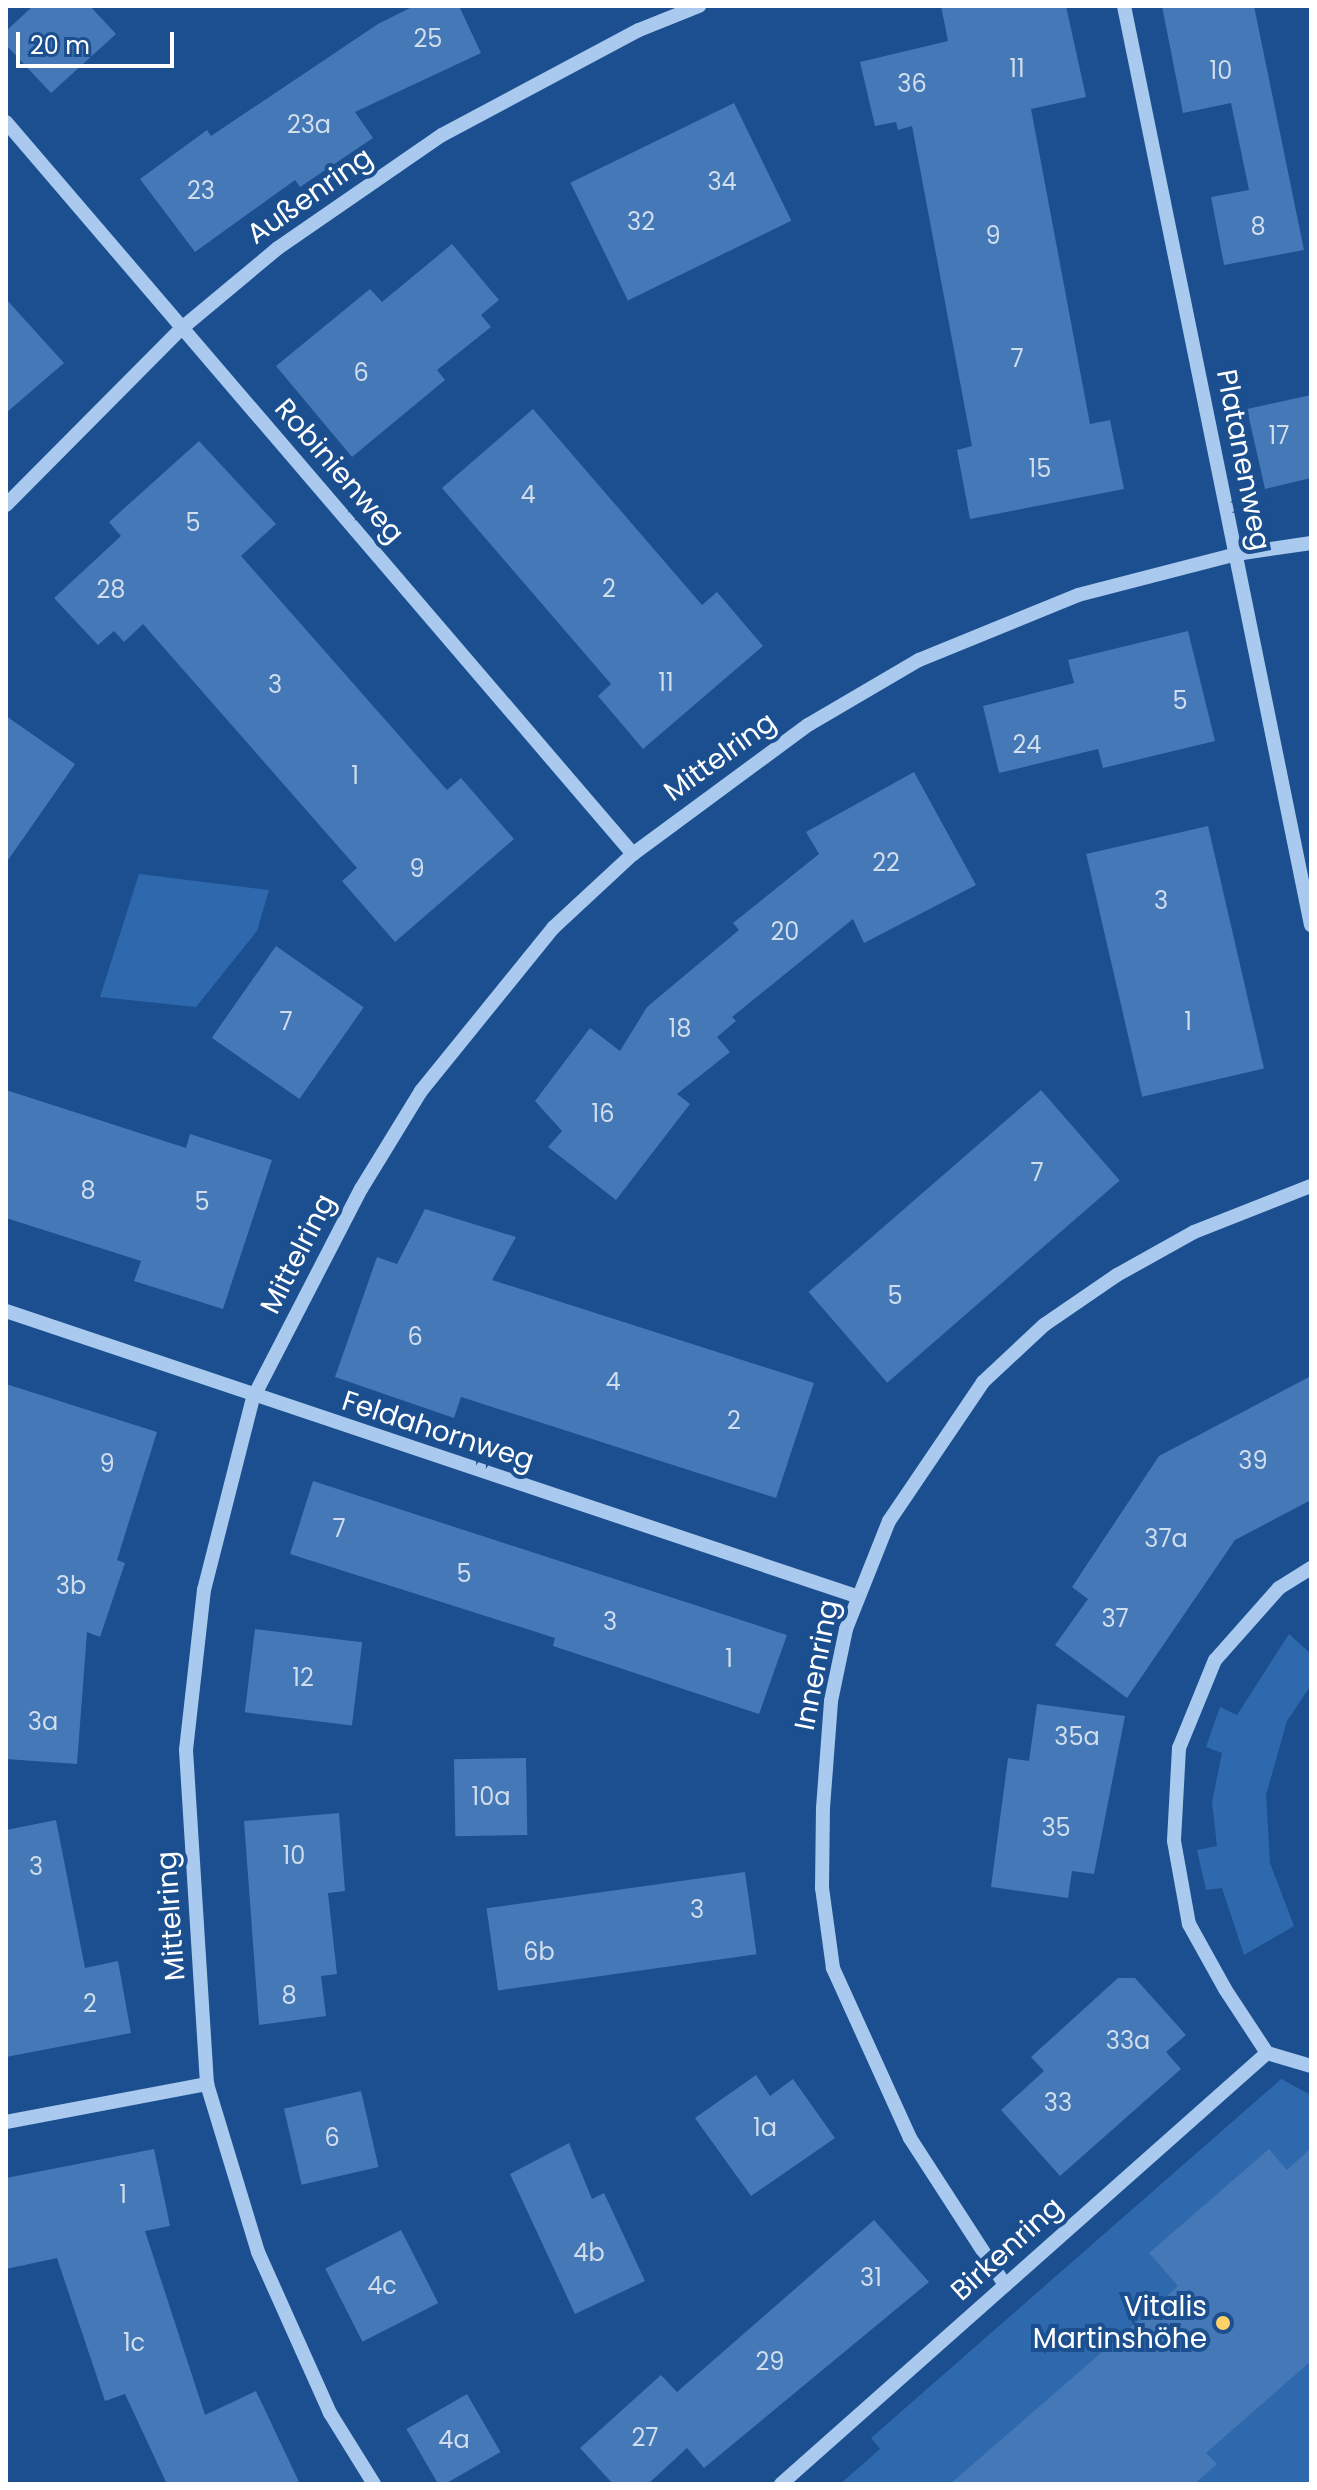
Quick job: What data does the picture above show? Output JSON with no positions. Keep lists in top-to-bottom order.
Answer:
{
  "streets": {
    "street": [
      "Außenring",
      "Platanenweg",
      "Robinienweg",
      "Mittelring",
      "Feldahornweg",
      "Innenring",
      "Birkenring"
    ]
  },
  "crossings": [
    ["Außenring", "Robinienweg"],
    ["Platanenweg", "Mittelring"],
    ["Robinienweg", "Mittelring"],
    ["Mittelring", "Feldahornweg"],
    ["Feldahornweg", "Innenring"],
    ["Innenring", "Birkenring"]
  ],
  "places": ["Vitalis Martinshöhe"],
  "house_numbers": [
    "25",
    "11",
    "10",
    "36",
    "23a",
    "34",
    "23",
    "32",
    "8",
    "9",
    "7",
    "6",
    "17",
    "15",
    "4",
    "5",
    "2",
    "28",
    "11",
    "3",
    "5",
    "24",
    "1",
    "22",
    "9",
    "3",
    "20",
    "7",
    "1",
    "18",
    "16",
    "7",
    "8",
    "5",
    "5",
    "6",
    "4",
    "2",
    "39",
    "9",
    "7",
    "37a",
    "5",
    "3b",
    "37",
    "3",
    "1",
    "12",
    "3a",
    "35a",
    "10a",
    "35",
    "10",
    "3",
    "3",
    "6b",
    "8",
    "2",
    "33a",
    "33",
    "1a",
    "6",
    "1",
    "4b",
    "31",
    "4c",
    "1c",
    "29",
    "27",
    "4a"
  ],
  "scale_bar": "20 m"
}
